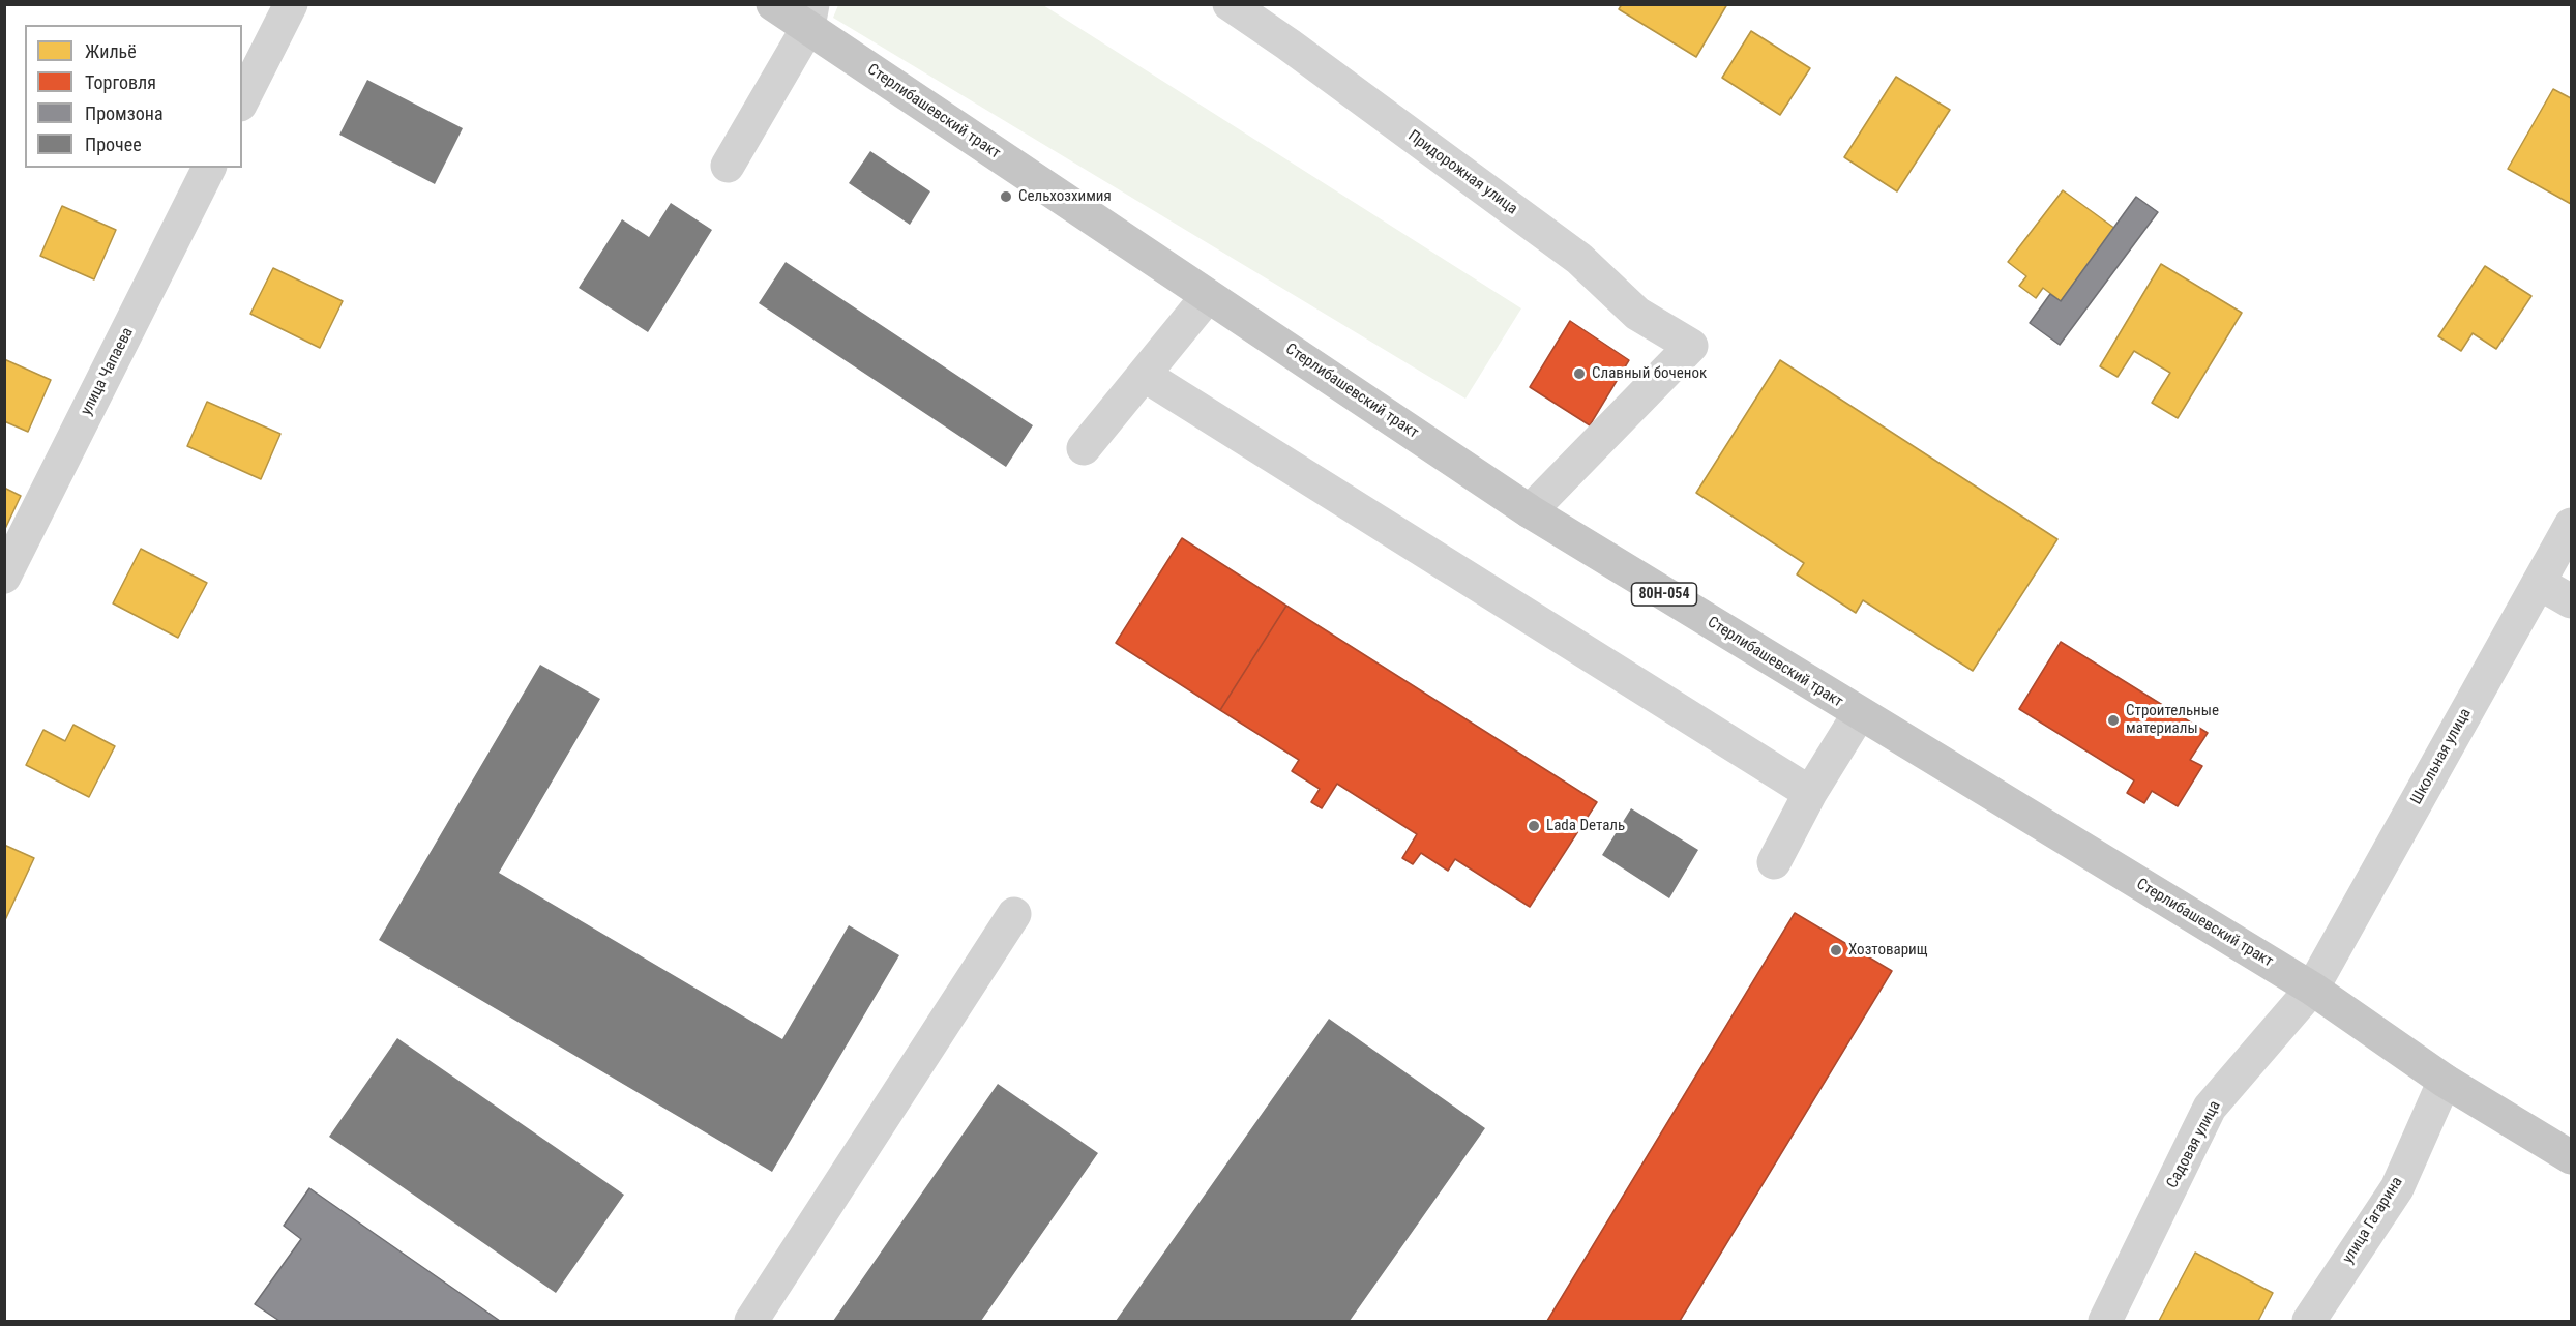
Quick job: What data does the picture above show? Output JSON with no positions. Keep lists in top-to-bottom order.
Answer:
{
  "streets": {
    "main road": ["Стерлибашевский тракт", "80Н-054"],
    "street": [
      "Придорожная улица",
      "улица Чапаева",
      "Школьная улица",
      "Садовая улица",
      "улица Гагарина"
    ]
  },
  "crossings": [
    ["Стерлибашевский тракт", "Придорожная улица"],
    ["Стерлибашевский тракт", "Школьная улица"],
    ["Стерлибашевский тракт", "Садовая улица"],
    ["Стерлибашевский тракт", "улица Гагарина"],
    ["Школьная улица", "Садовая улица"]
  ],
  "places": [
    "Сельхозхимия",
    "Славный боченок",
    "Строительные материалы",
    "Lada Dеталь",
    "Хозтоварищ"
  ],
  "legend": [
    "Жильё",
    "Торговля",
    "Промзона",
    "Прочее"
  ]
}
